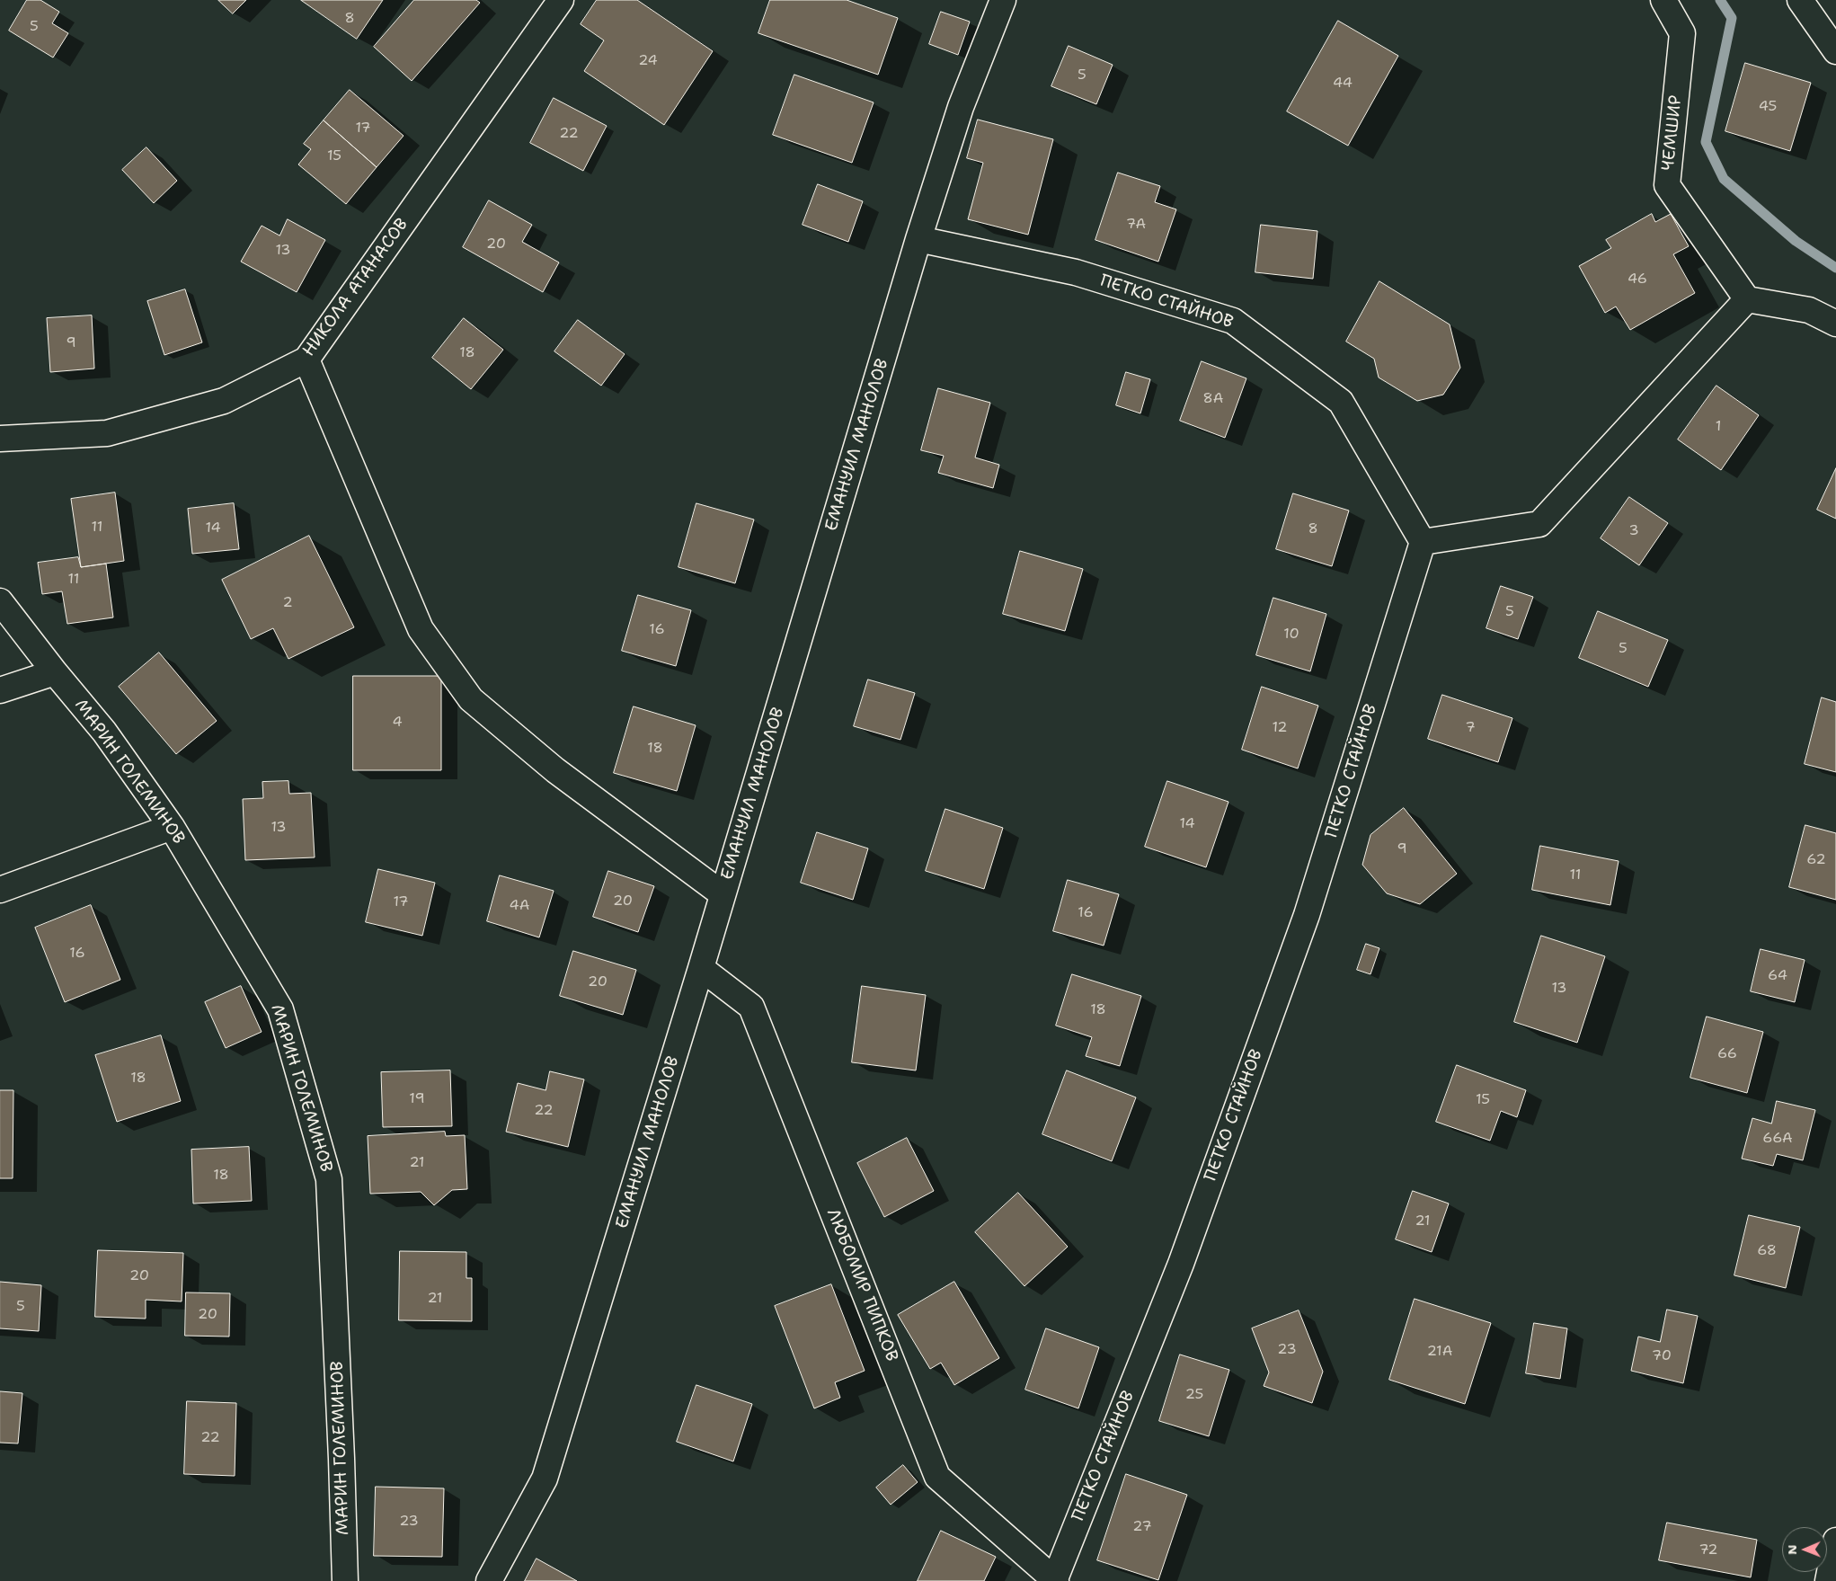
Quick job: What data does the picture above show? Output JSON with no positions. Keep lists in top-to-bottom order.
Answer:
{
  "streets": {
    "street": [
      "ЧЕМШИР",
      "НИКОЛА АТАНАСОВ",
      "ПЕТКО СТАЙНОВ",
      "ЕМАНУИЛ МАНОЛОВ",
      "МАРИН ГОЛЕМИНОВ",
      "ЛЮБОМИР ПИПКОВ"
    ]
  },
  "crossings": [
    ["ПЕТКО СТАЙНОВ", "ЕМАНУИЛ МАНОЛОВ"],
    ["ПЕТКО СТАЙНОВ", "ЛЮБОМИР ПИПКОВ"],
    ["ЕМАНУИЛ МАНОЛОВ", "ЛЮБОМИР ПИПКОВ"]
  ],
  "house_numbers": [
    "8",
    "5",
    "24",
    "5",
    "44",
    "45",
    "17",
    "22",
    "15",
    "7A",
    "20",
    "13",
    "46",
    "9",
    "18",
    "8А",
    "1",
    "11",
    "14",
    "8",
    "3",
    "11",
    "2",
    "5",
    "16",
    "10",
    "5",
    "4",
    "12",
    "7",
    "18",
    "14",
    "13",
    "9",
    "62",
    "11",
    "20",
    "17",
    "4А",
    "16",
    "16",
    "64",
    "20",
    "13",
    "18",
    "66",
    "18",
    "19",
    "15",
    "22",
    "66A",
    "21",
    "18",
    "21",
    "68",
    "20",
    "21",
    "5",
    "20",
    "23",
    "21А",
    "70",
    "25",
    "22",
    "23",
    "27",
    "72"
  ],
  "north": "left"
}
